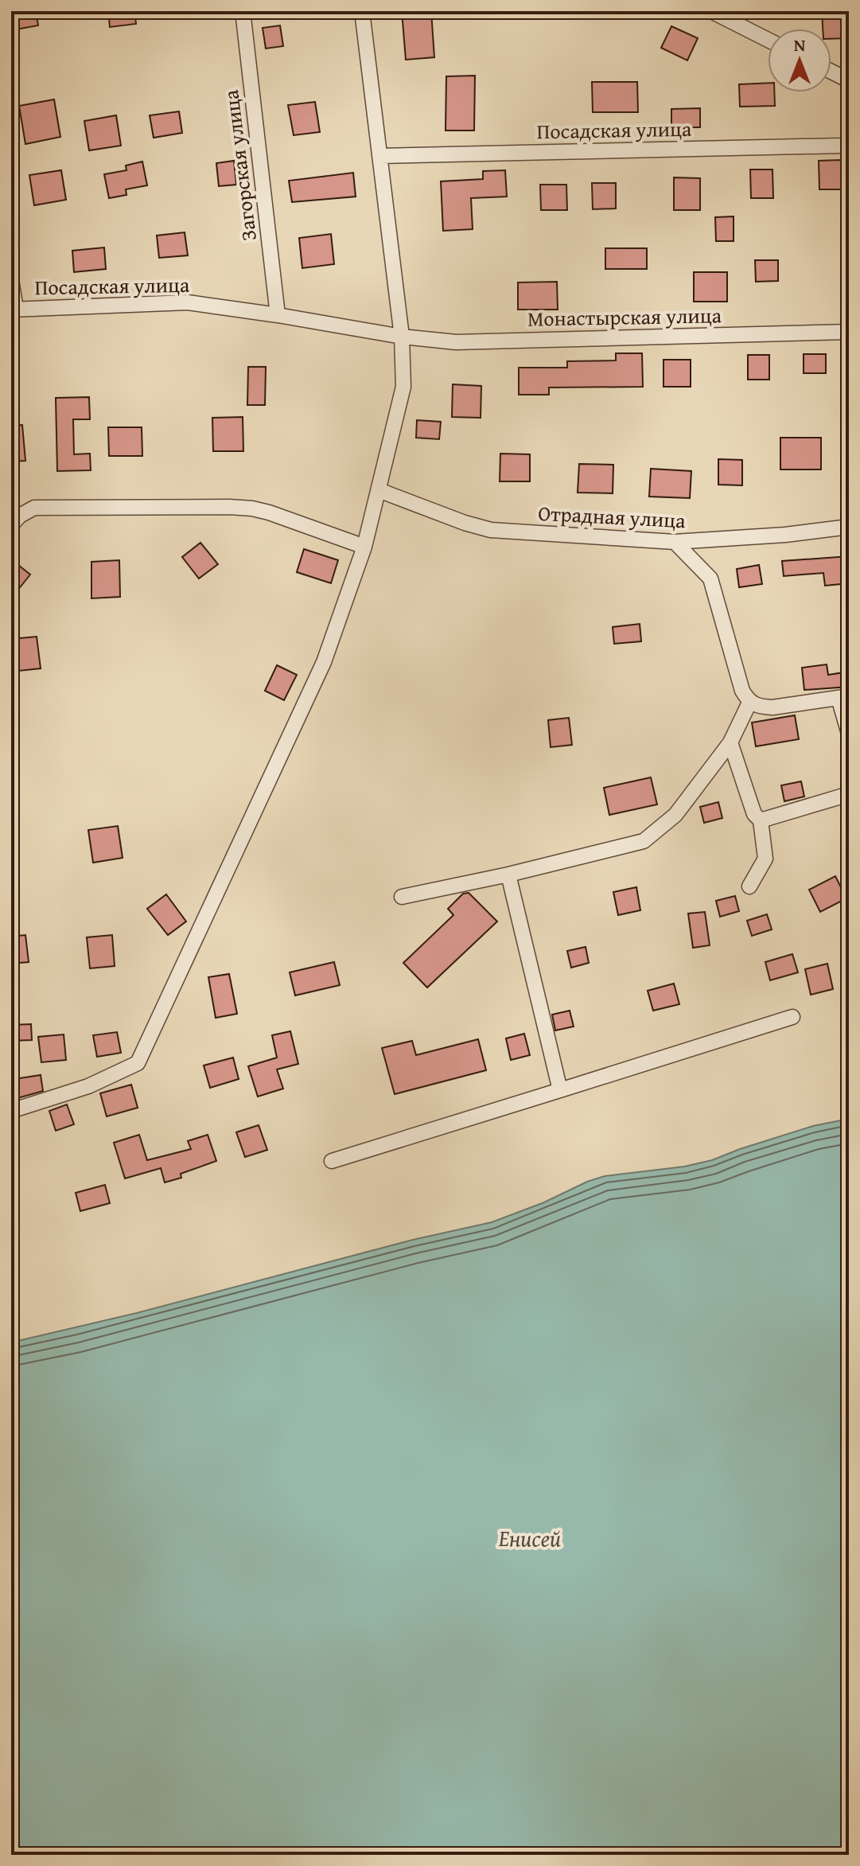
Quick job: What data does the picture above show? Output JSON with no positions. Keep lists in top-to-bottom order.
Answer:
{
  "streets": {
    "street": [
      "Посадская улица",
      "Загорская улица",
      "Монастырская улица",
      "Отрадная улица"
    ]
  },
  "crossings": [
    ["Посадская улица", "Загорская улица"],
    ["Посадская улица", "Монастырская улица"]
  ],
  "water": ["Енисей"],
  "north": "top"
}
